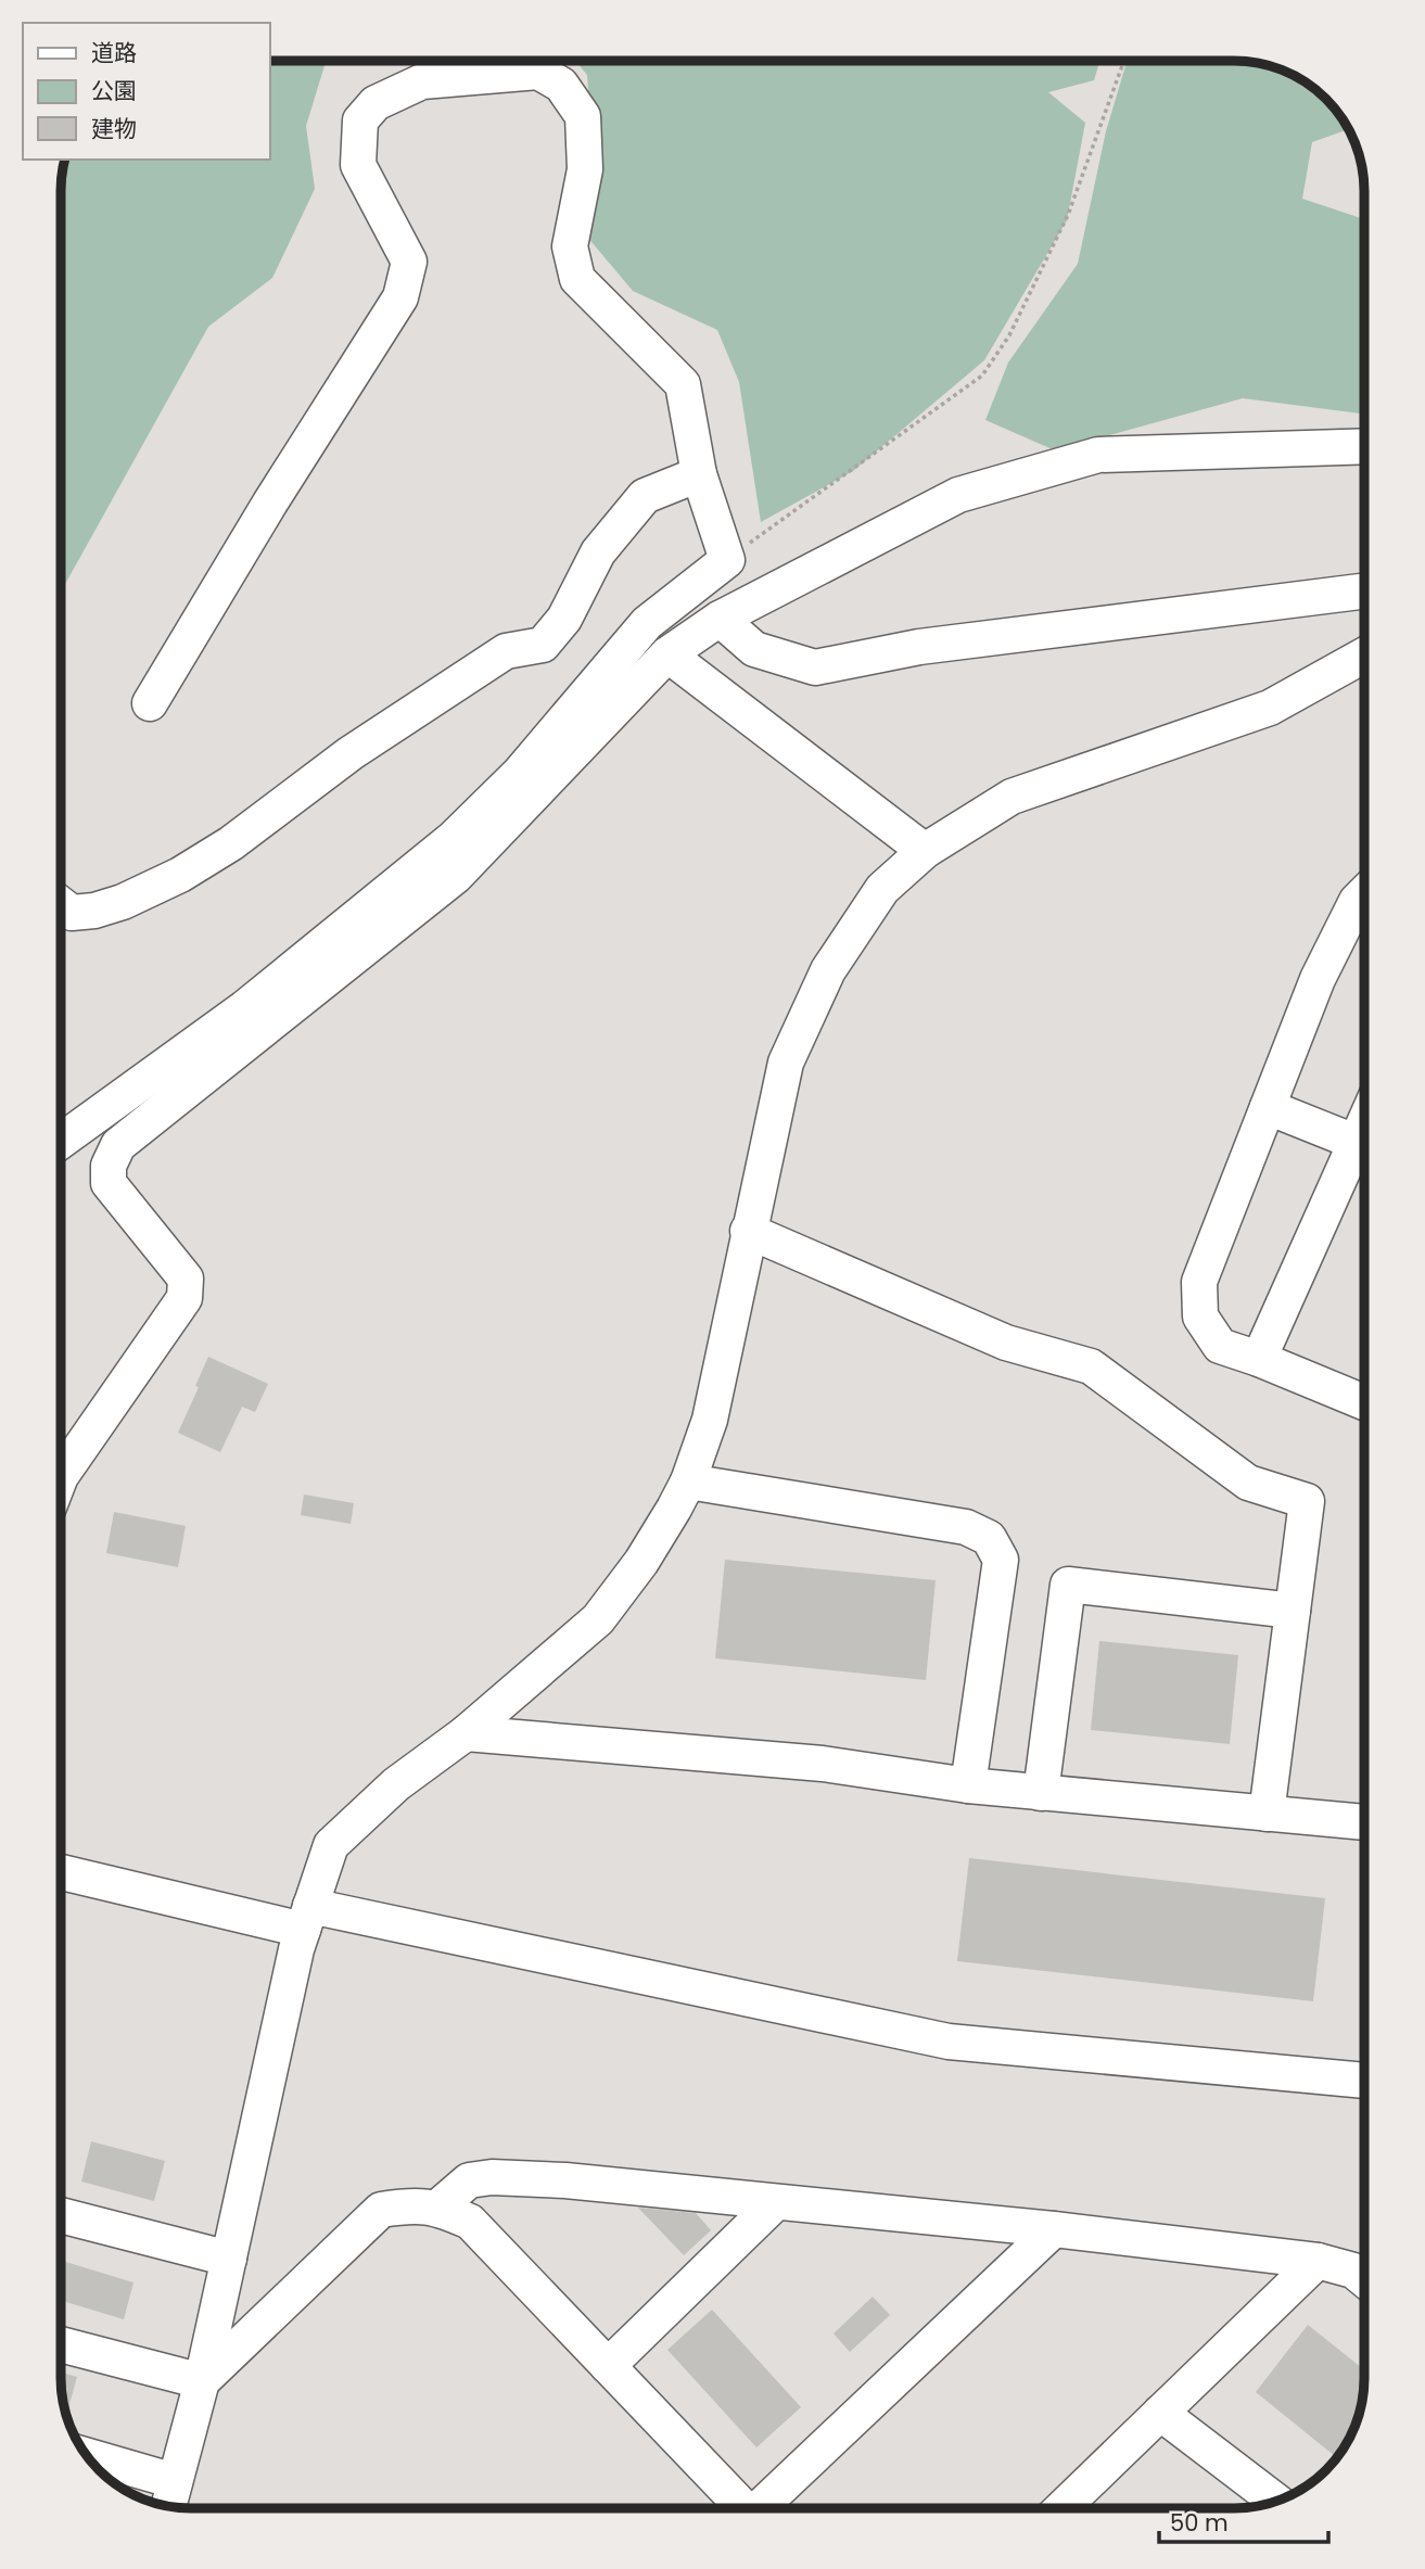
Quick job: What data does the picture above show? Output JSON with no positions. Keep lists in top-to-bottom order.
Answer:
{
  "legend": ["道路", "公園", "建物"],
  "scale_bar": "50 m"
}
